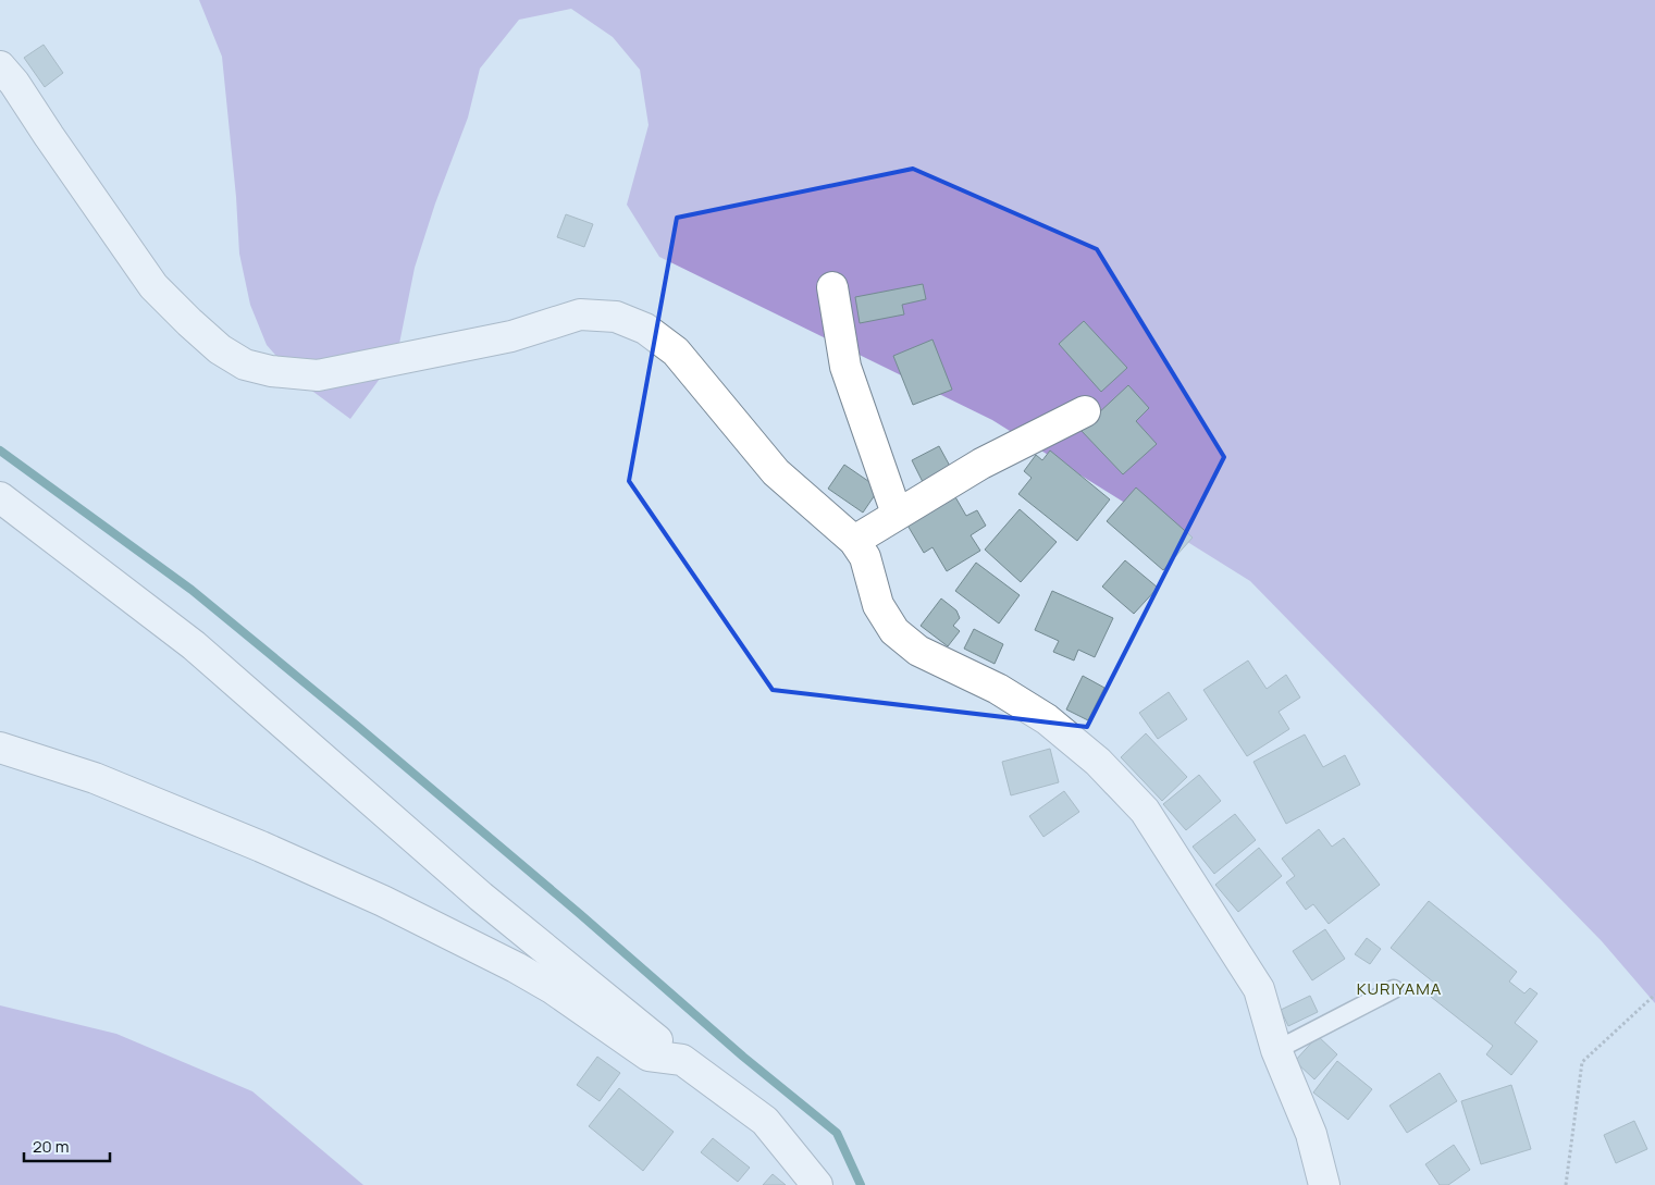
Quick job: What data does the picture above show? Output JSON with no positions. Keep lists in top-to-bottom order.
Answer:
{
  "districts": ["KURIYAMA"],
  "scale_bar": "20 m"
}
